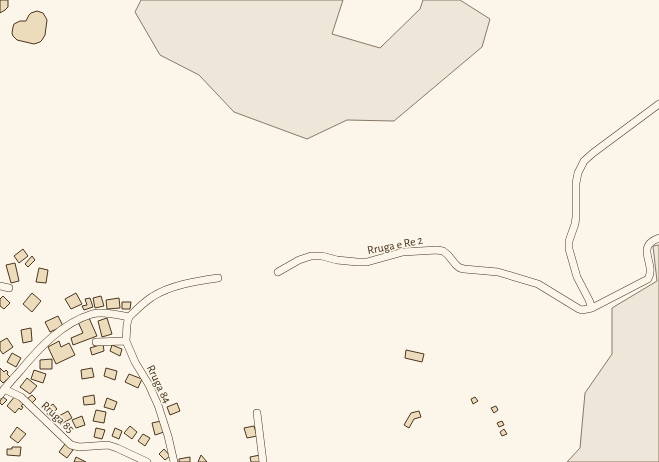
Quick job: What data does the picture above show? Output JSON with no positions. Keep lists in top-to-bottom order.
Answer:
{
  "streets": {
    "street": ["Rruga e Re 2", "Rruga 84", "Rruga 85"]
  }
}
